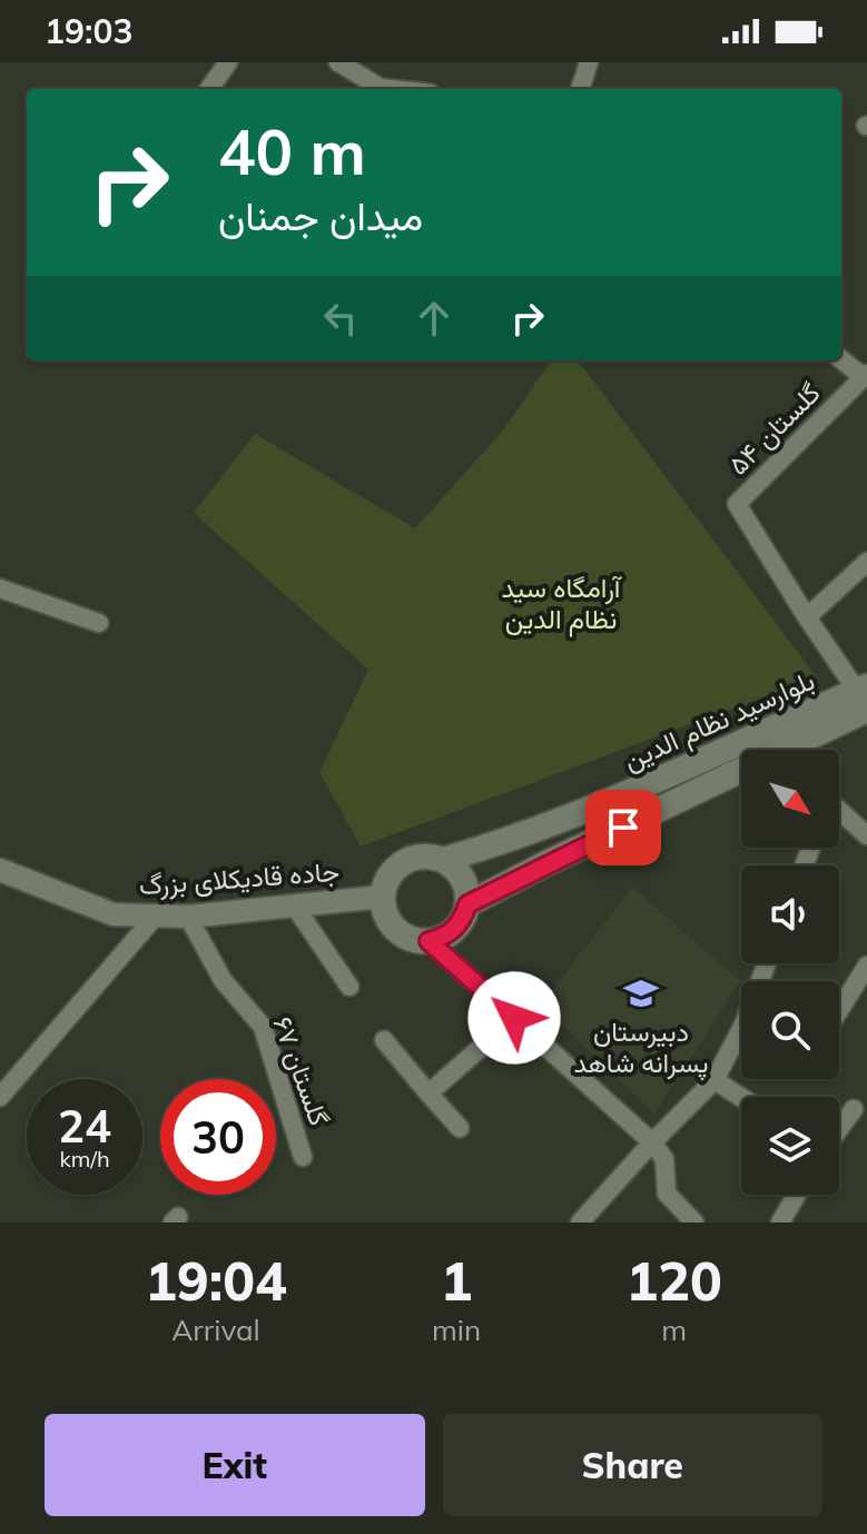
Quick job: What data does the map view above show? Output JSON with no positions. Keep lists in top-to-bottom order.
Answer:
{
  "streets": {
    "main road": ["بلوارسید نظام الدین"],
    "street": ["گلستان ۵۴", "جاده قادیکلای بزرگ", "گلستان ۶۷"]
  },
  "crossings": [
    ["بلوارسید نظام الدین", "جاده قادیکلای بزرگ"],
    ["جاده قادیکلای بزرگ", "گلستان ۶۷"]
  ],
  "parks": ["آرامگاه سید نظام الدین"],
  "places": {
    "school or university": ["دبیرستان پسرانه شاهد"]
  },
  "north": "bottom right",
  "page": {
    "status": "19:03",
    "turn": ["40 m", "میدان جمنان"],
    "speed": "24 km/h",
    "limit": "30",
    "eta": [
      "19:04",
      "Arrival",
      "1",
      "min",
      "120",
      "m"
    ],
    "buttons": ["Exit", "Share"]
  }
}
